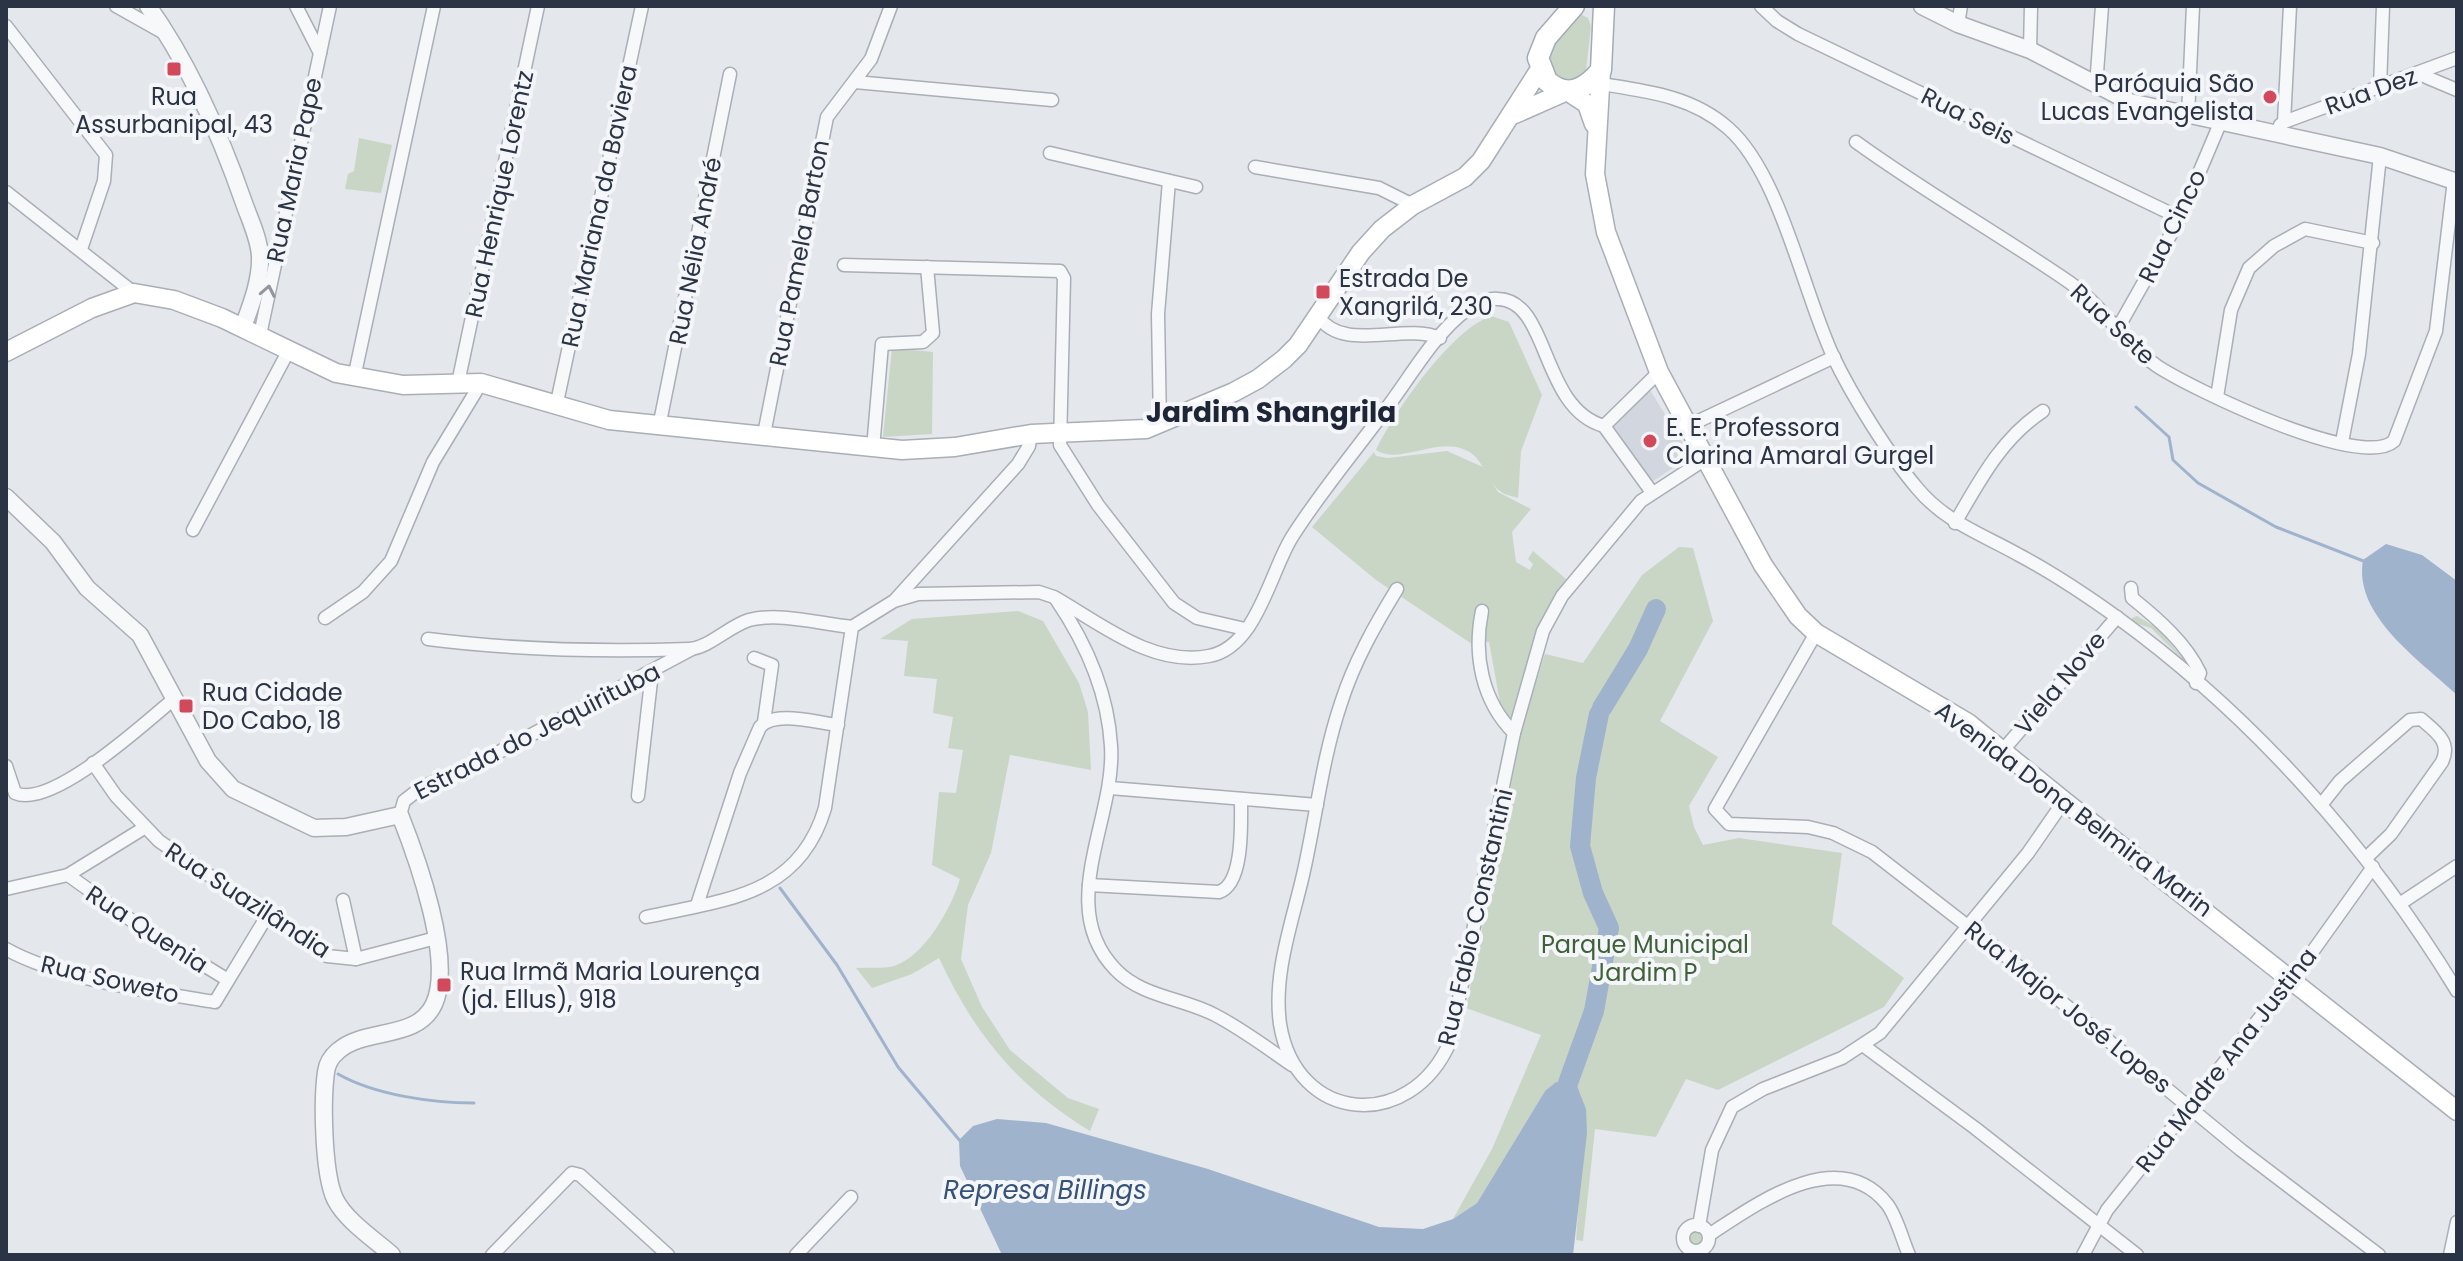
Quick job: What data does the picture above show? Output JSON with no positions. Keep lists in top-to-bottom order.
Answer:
{
  "streets": {
    "main road": ["Avenida Dona Belmira Marin"],
    "street": [
      "Rua Dez",
      "Rua Seis",
      "Rua Maria Pape",
      "Rua Henrique Lorentz",
      "Rua Mariana da Baviera",
      "Rua Cinco",
      "Rua Nélia André",
      "Rua Pamela Barton",
      "Rua Sete",
      "Viela Nove",
      "Estrada do Jequirituba",
      "Rua Suazilândia",
      "Rua Fabio Constantini",
      "Rua Quenia",
      "Rua Soweto",
      "Rua Major José Lopes",
      "Rua Madre Ana Justina"
    ]
  },
  "crossings": [
    ["Rua Seis", "Rua Cinco"],
    ["Rua Cinco", "Rua Sete"],
    ["Viela Nove", "Avenida Dona Belmira Marin"],
    ["Estrada do Jequirituba", "Rua Suazilândia"],
    ["Avenida Dona Belmira Marin", "Rua Fabio Constantini"],
    ["Avenida Dona Belmira Marin", "Rua Major José Lopes"],
    ["Avenida Dona Belmira Marin", "Rua Madre Ana Justina"],
    ["Rua Suazilândia", "Rua Quenia"],
    ["Rua Quenia", "Rua Soweto"],
    ["Rua Major José Lopes", "Rua Madre Ana Justina"]
  ],
  "districts": ["Jardim Shangrila"],
  "water": ["Represa Billings"],
  "parks": ["Parque Municipal Jardim P"],
  "places": {
    "transit": [
      "Rua Assurbanipal, 43",
      "Estrada De Xangrilá, 230",
      "Rua Cidade Do Cabo, 18",
      "Rua Irmã Maria Lourença (jd. Ellus), 918"
    ],
    "other": ["Paróquia São Lucas Evangelista", "E. E. Professora Clarina Amaral Gurgel"]
  }
}
